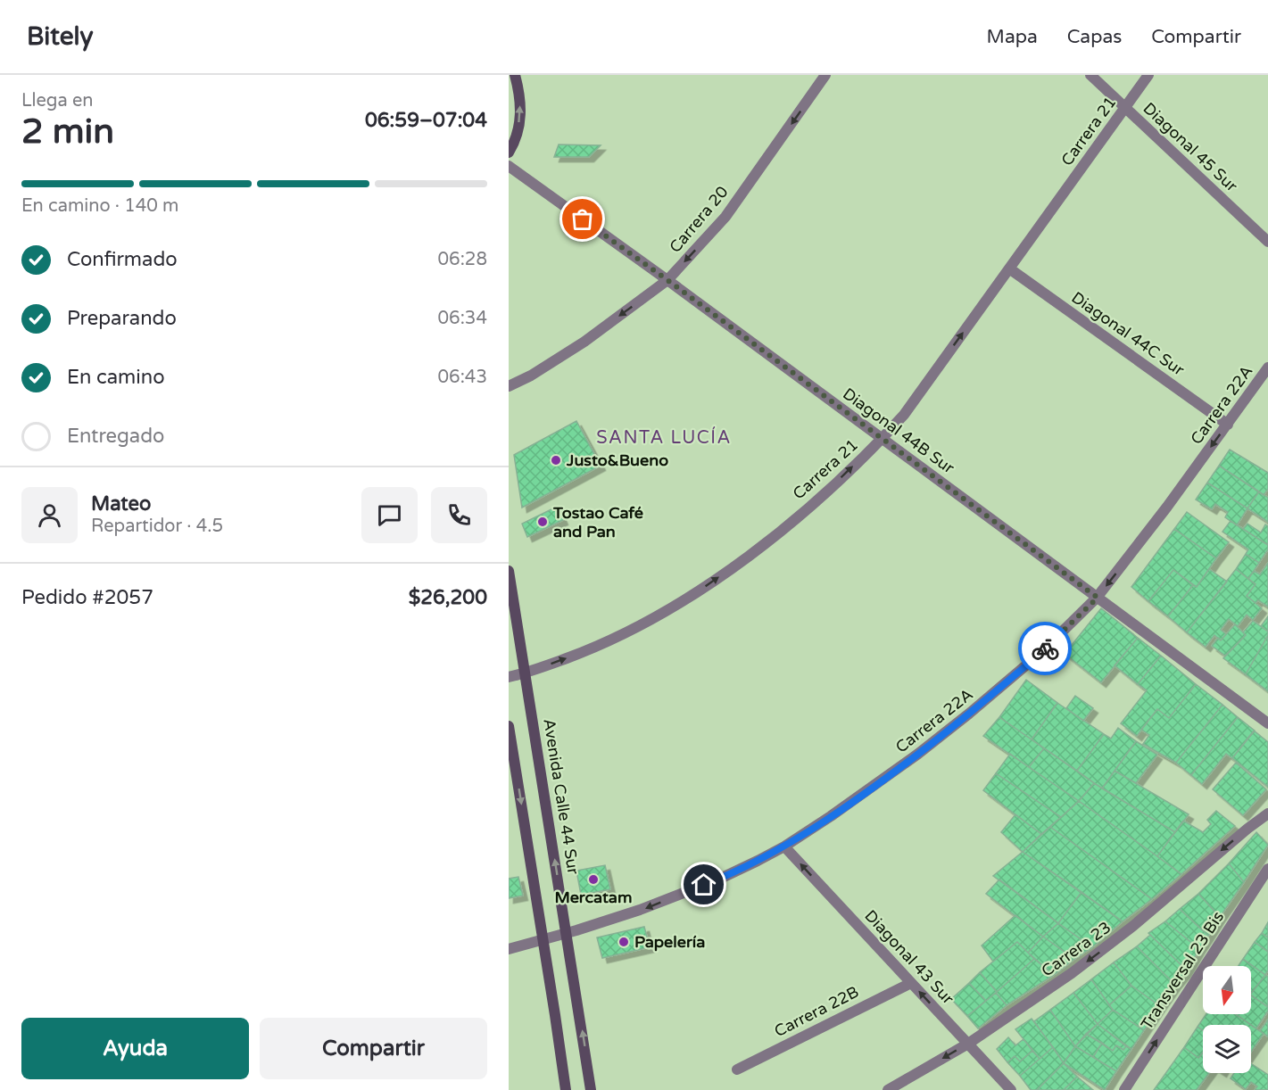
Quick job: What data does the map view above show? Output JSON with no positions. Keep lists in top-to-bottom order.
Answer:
{
  "streets": {
    "main road": ["Avenida Calle 44 Sur"],
    "street": [
      "Carrera 21",
      "Diagonal 45 Sur",
      "Carrera 20",
      "Diagonal 44C Sur",
      "Carrera 22A",
      "Diagonal 44B Sur",
      "Carrera 23",
      "Diagonal 43 Sur",
      "Transversal 23 Bis",
      "Carrera 22B"
    ]
  },
  "crossings": [
    ["Carrera 21", "Diagonal 45 Sur"],
    ["Carrera 21", "Diagonal 44C Sur"],
    ["Carrera 21", "Diagonal 44B Sur"],
    ["Carrera 21", "Avenida Calle 44 Sur"],
    ["Carrera 20", "Diagonal 44B Sur"],
    ["Diagonal 44C Sur", "Carrera 22A"],
    ["Carrera 22A", "Diagonal 44B Sur"],
    ["Carrera 22A", "Avenida Calle 44 Sur"],
    ["Carrera 22A", "Diagonal 43 Sur"],
    ["Carrera 23", "Diagonal 43 Sur"],
    ["Diagonal 43 Sur", "Carrera 22B"]
  ],
  "one_way": [
    "Carrera 21",
    "Carrera 20",
    "Carrera 22A",
    "Carrera 23",
    "Diagonal 43 Sur",
    "Transversal 23 Bis"
  ],
  "districts": ["SANTA LUCÍA"],
  "places": [
    "Justo&Bueno",
    "Tostao Café and Pan",
    "Mercatam",
    "Papelería"
  ],
  "north": "bottom",
  "page": {
    "header": "Bitely",
    "nav": ["Mapa", "Capas", "Compartir"],
    "heading": ["2 min", "Llega en", "06:59–07:04"],
    "panel": [
      "Mateo",
      "Repartidor · 4.5",
      "Pedido #2057",
      "$26,200"
    ],
    "bar": "En camino · 140 m",
    "list": [
      ["Confirmado", "06:28"],
      ["Preparando", "06:34"],
      ["En camino", "06:43"],
      "Entregado"
    ],
    "buttons": ["Ayuda", "Compartir"]
  }
}
